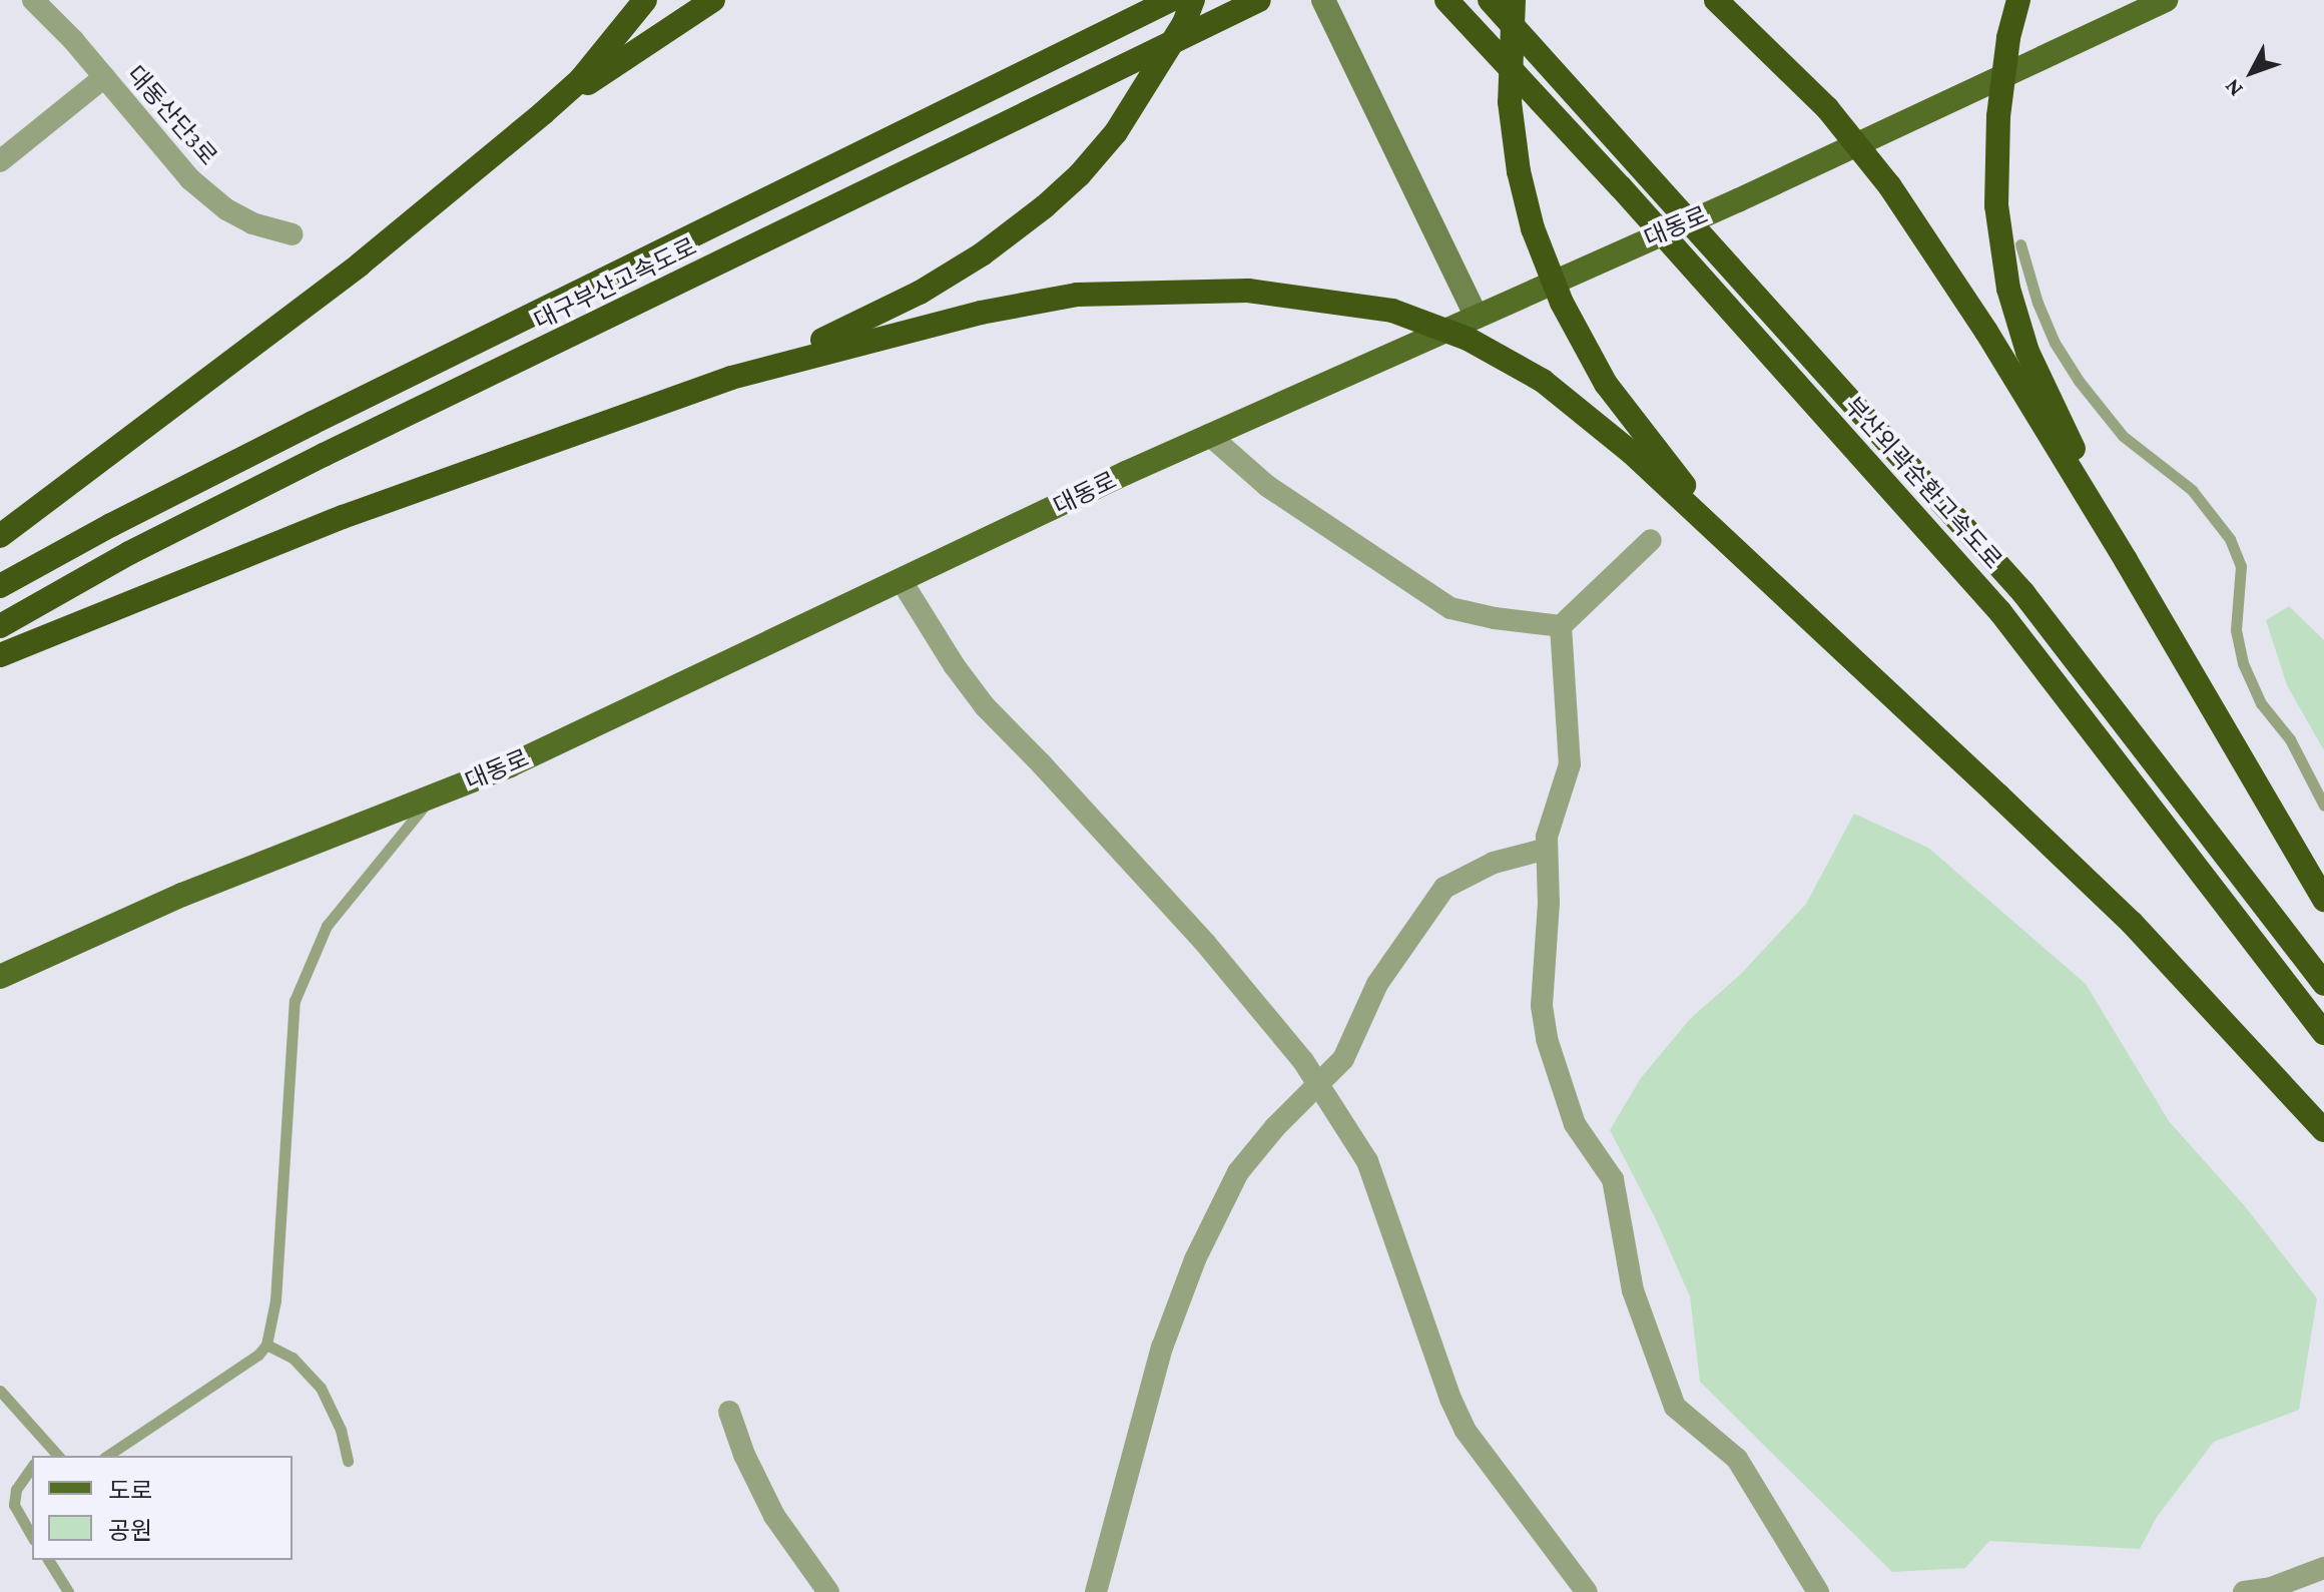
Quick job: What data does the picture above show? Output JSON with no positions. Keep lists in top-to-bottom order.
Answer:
{
  "streets": {
    "highway": ["대구부산고속도로", "부산외곽순환고속도로"],
    "main road": ["대동로"],
    "street": ["대동산단3로"]
  },
  "legend": ["도로", "공원"],
  "north": "bottom left"
}
